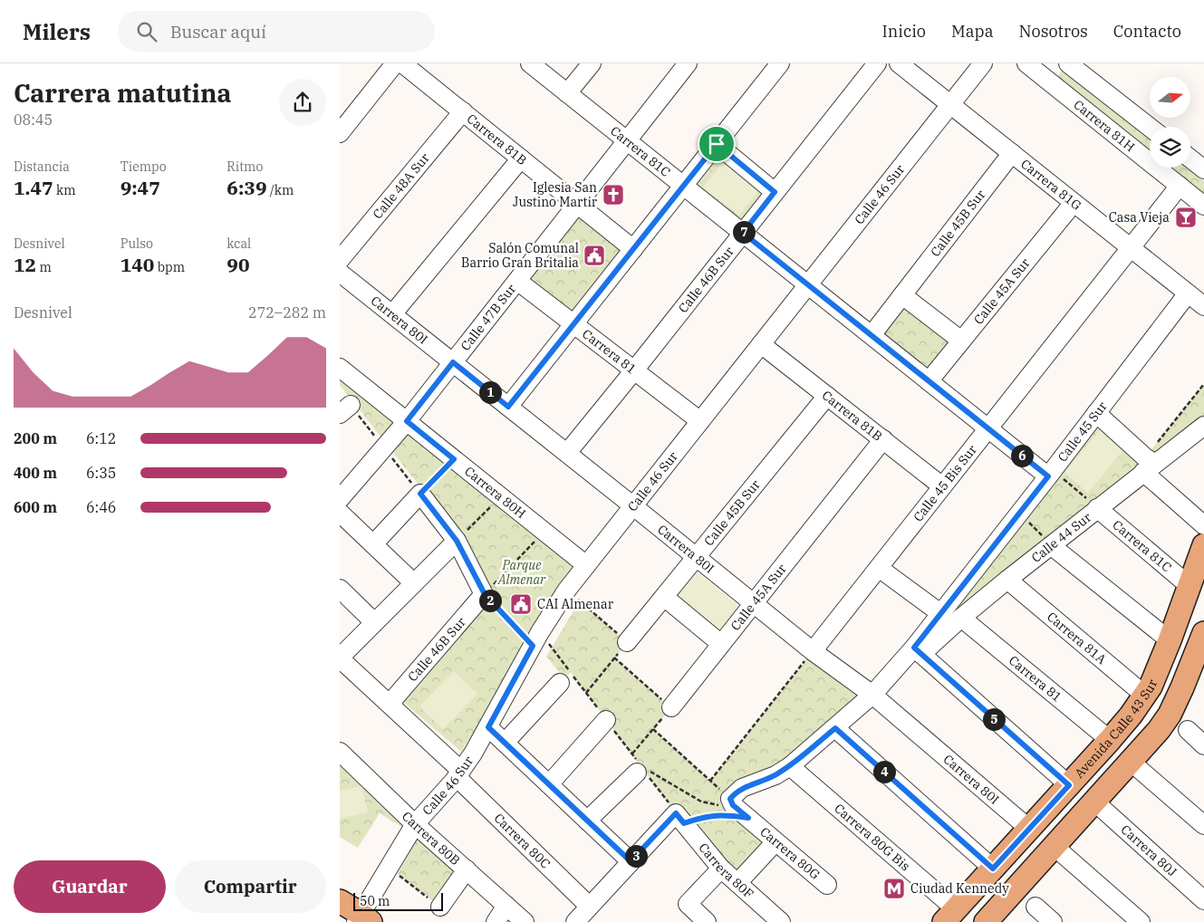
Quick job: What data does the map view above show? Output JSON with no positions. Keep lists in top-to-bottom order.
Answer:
{
  "streets": {
    "main road": ["Avenida Calle 43 Sur"],
    "street": [
      "Carrera 81H",
      "Carrera 81B",
      "Carrera 81C",
      "Carrera 81G",
      "Calle 48A Sur",
      "Calle 46 Sur",
      "Calle 45B Sur",
      "Calle 46B Sur",
      "Calle 45A Sur",
      "Calle 47B Sur",
      "Carrera 80I",
      "Carrera 81",
      "Calle 45 Sur",
      "Calle 45 Bis Sur",
      "Carrera 80H",
      "Calle 44 Sur",
      "Carrera 81A",
      "Carrera 80B",
      "Carrera 80G Bis",
      "Carrera 80C",
      "Carrera 80J",
      "Carrera 80G",
      "Carrera 80F"
    ]
  },
  "crossings": [
    ["Carrera 81H", "Calle 45 Bis Sur"],
    ["Carrera 81B", "Calle 48A Sur"],
    ["Carrera 81B", "Calle 46 Sur"],
    ["Carrera 81B", "Calle 45B Sur"],
    ["Carrera 81B", "Calle 45A Sur"],
    ["Carrera 81B", "Calle 47B Sur"],
    ["Carrera 81B", "Calle 45 Bis Sur"],
    ["Carrera 81C", "Calle 46 Sur"],
    ["Carrera 81C", "Calle 45B Sur"],
    ["Carrera 81C", "Calle 46B Sur"],
    ["Carrera 81C", "Calle 45A Sur"],
    ["Carrera 81C", "Calle 47B Sur"],
    ["Carrera 81C", "Calle 45 Sur"],
    ["Carrera 81C", "Calle 45 Bis Sur"],
    ["Carrera 81C", "Calle 44 Sur"],
    ["Carrera 81C", "Avenida Calle 43 Sur"],
    ["Carrera 81G", "Calle 46 Sur"],
    ["Carrera 81G", "Calle 45B Sur"],
    ["Carrera 81G", "Calle 45A Sur"],
    ["Carrera 81G", "Calle 45 Sur"],
    ["Carrera 81G", "Calle 45 Bis Sur"],
    ["Calle 46 Sur", "Carrera 80I"],
    ["Calle 46 Sur", "Carrera 81"],
    ["Calle 46 Sur", "Carrera 80H"],
    ["Calle 46 Sur", "Carrera 80B"],
    ["Calle 46 Sur", "Carrera 80C"],
    ["Calle 45B Sur", "Carrera 80I"],
    ["Calle 46B Sur", "Carrera 80I"],
    ["Calle 46B Sur", "Carrera 81"],
    ["Calle 46B Sur", "Carrera 80C"],
    ["Calle 45A Sur", "Carrera 80I"],
    ["Calle 47B Sur", "Carrera 80I"],
    ["Calle 47B Sur", "Carrera 81"],
    ["Calle 47B Sur", "Carrera 80H"],
    ["Carrera 80I", "Calle 45 Sur"],
    ["Carrera 80I", "Calle 45 Bis Sur"],
    ["Carrera 80I", "Avenida Calle 43 Sur"],
    ["Carrera 81", "Calle 44 Sur"],
    ["Carrera 81", "Avenida Calle 43 Sur"],
    ["Calle 45 Sur", "Calle 44 Sur"],
    ["Calle 45 Sur", "Carrera 80G Bis"],
    ["Calle 45 Sur", "Carrera 80G"],
    ["Calle 44 Sur", "Carrera 81A"],
    ["Carrera 81A", "Avenida Calle 43 Sur"],
    ["Avenida Calle 43 Sur", "Carrera 80G Bis"]
  ],
  "parks": ["Parque Almenar"],
  "places": {
    "church": ["Iglesia San Justino Martir"],
    "bar": ["Casa Vieja"],
    "public building": ["Salón Comunal Barrio Gran Britalia", "CAI Almenar"],
    "metro station": ["Ciudad Kennedy"]
  },
  "scale_bar": "50 m",
  "north": "right",
  "page": {
    "header": "Milers",
    "search": "Buscar aquí",
    "nav": [
      "Inicio",
      "Mapa",
      "Nosotros",
      "Contacto"
    ],
    "heading": ["Carrera matutina", "08:45"],
    "stats": [
      ["Distancia", "1.47 km"],
      ["Tiempo", "9:47"],
      ["Ritmo", "6:39 /km"],
      ["Desnivel", "12 m"],
      ["Pulso", "140 bpm"],
      ["kcal", "90"]
    ],
    "pins": [
      "7",
      "1",
      "6",
      "2",
      "5",
      "4",
      "3"
    ],
    "chart": ["Desnivel", "272–282 m"],
    "list": [
      {
        "name": "200 m",
        "note": "6:12"
      },
      {
        "name": "400 m",
        "note": "6:35"
      },
      {
        "name": "600 m",
        "note": "6:46"
      }
    ],
    "buttons": ["Guardar", "Compartir"],
    "scale": "50 m"
  }
}
